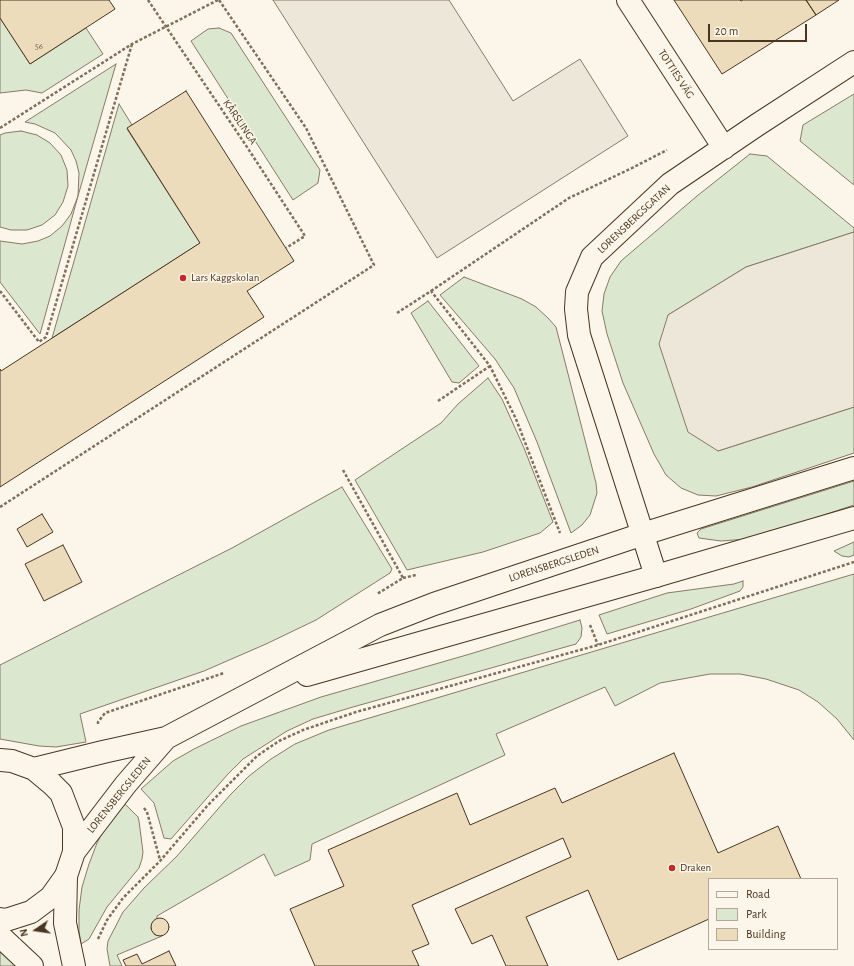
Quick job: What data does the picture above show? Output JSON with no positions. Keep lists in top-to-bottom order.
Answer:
{
  "streets": {
    "street": ["TOTTIES VÄG", "LORENSBERGSGATAN", "LORENSBERGSLEDEN"],
    "path": ["KÅRSLINGA"]
  },
  "crossings": [
    ["TOTTIES VÄG", "LORENSBERGSGATAN"],
    ["LORENSBERGSGATAN", "LORENSBERGSLEDEN"]
  ],
  "places": ["Lars Kaggskolan", "Draken"],
  "house_numbers": ["56"],
  "legend": ["Road", "Park", "Building"],
  "scale_bar": "20 m",
  "north": "left"
}
